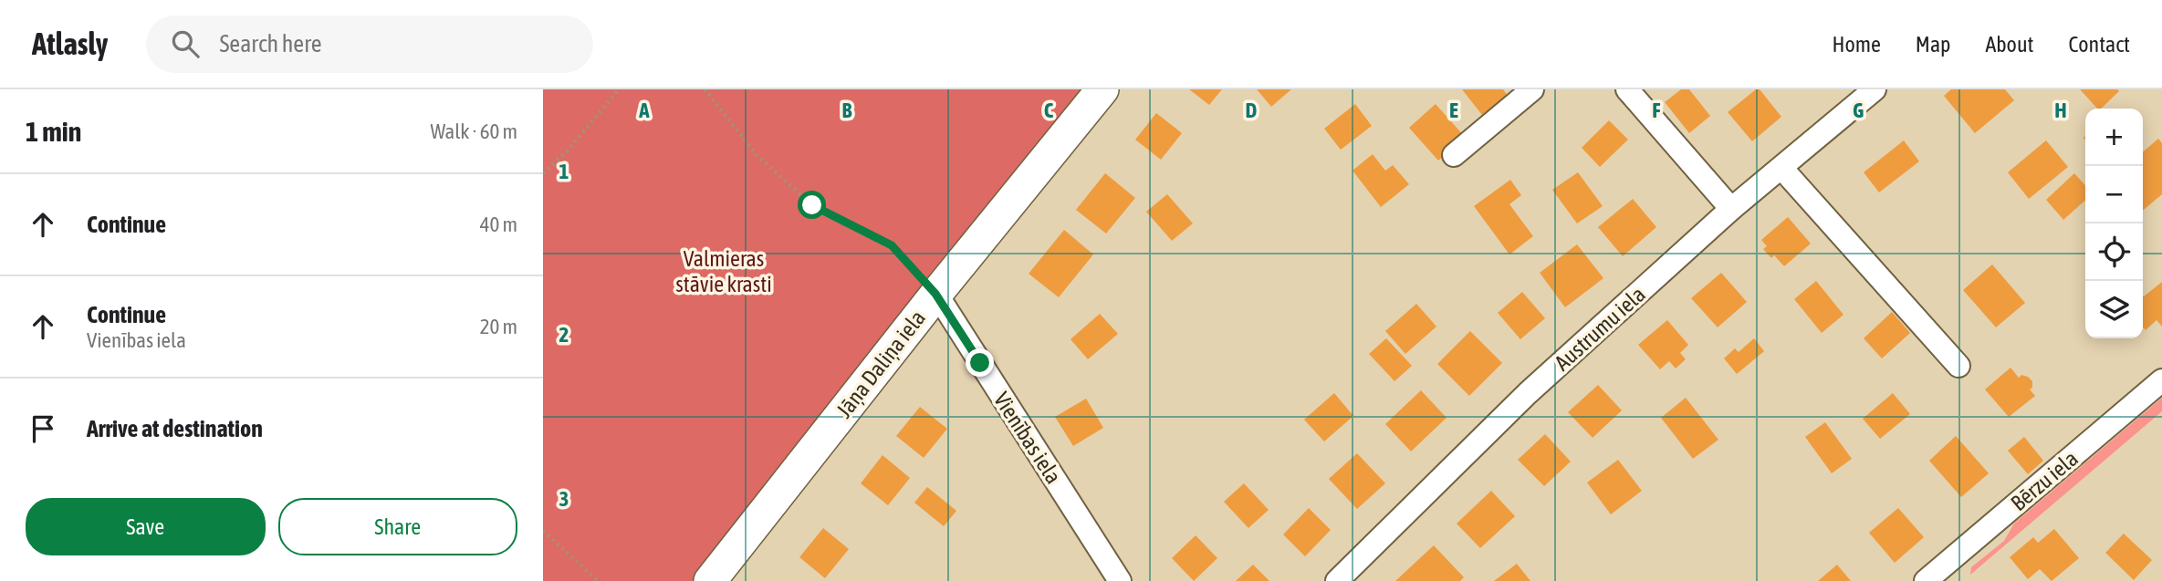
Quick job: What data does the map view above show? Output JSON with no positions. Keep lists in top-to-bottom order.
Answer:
{
  "streets": {
    "street": [
      "Austrumu iela",
      "Jāņa Daliņa iela",
      "Vienības iela",
      "Bērzu iela"
    ]
  },
  "crossings": [
    ["Jāņa Daliņa iela", "Vienības iela"]
  ],
  "parks": ["Valmieras stāvie krasti"],
  "page": {
    "header": "Atlasly",
    "search": "Search here",
    "nav": [
      "Home",
      "Map",
      "About",
      "Contact"
    ],
    "heading": ["1 min", "Walk · 60 m"],
    "map_buttons": ["+", "−"],
    "list": [
      ["Continue", "40 m"],
      ["Continue", "Vienības iela", "20 m"],
      "Arrive at destination"
    ],
    "buttons": ["Save", "Share"]
  },
  "grid": {
    "columns": [
      "A",
      "B",
      "C",
      "D",
      "E",
      "F",
      "G",
      "H"
    ],
    "rows": ["1", "2", "3"]
  }
}
